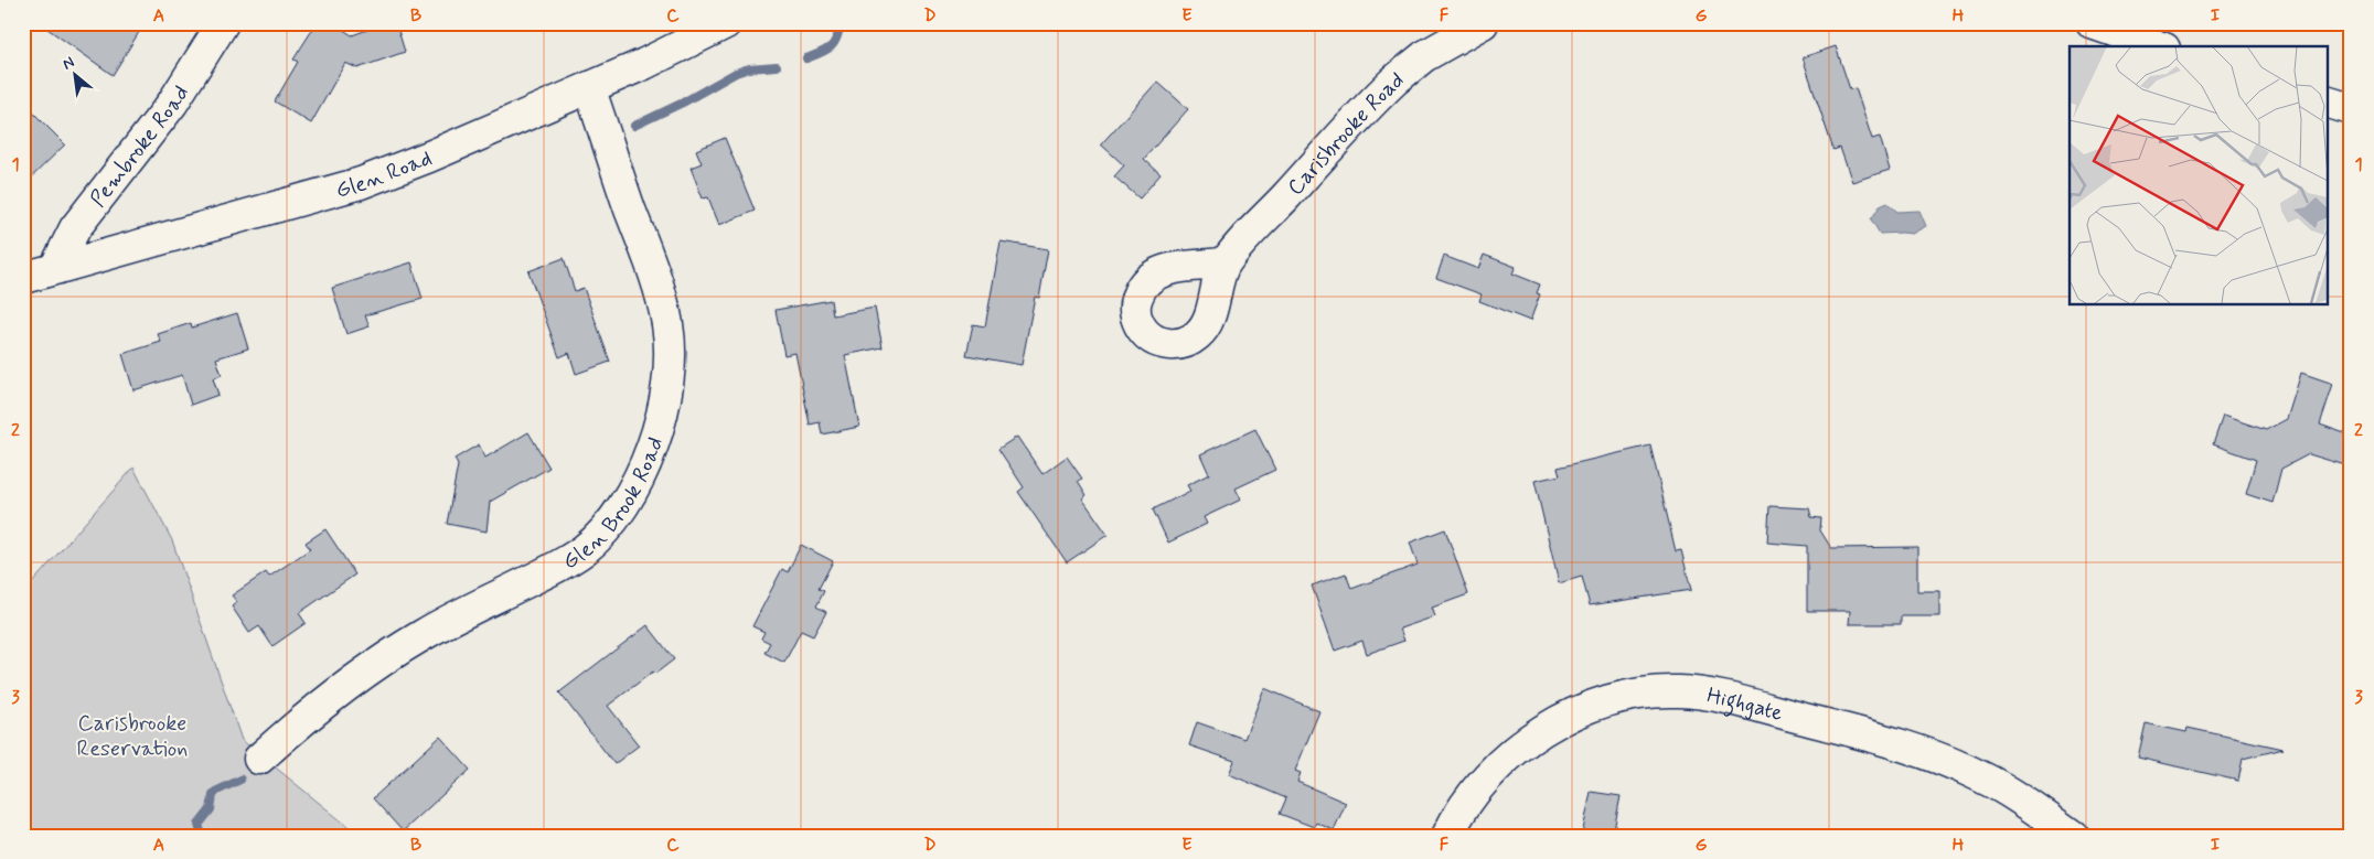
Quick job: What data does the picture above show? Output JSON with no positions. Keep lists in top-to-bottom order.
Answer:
{
  "streets": {
    "street": [
      "Carisbrooke Road",
      "Pembroke Road",
      "Glen Road",
      "Glen Brook Road",
      "Highgate"
    ]
  },
  "crossings": [
    ["Pembroke Road", "Glen Road"],
    ["Glen Road", "Glen Brook Road"]
  ],
  "parks": ["Carisbrooke Reservation"],
  "north": "top left",
  "grid": {
    "columns": [
      "A",
      "B",
      "C",
      "D",
      "E",
      "F",
      "G",
      "H",
      "I"
    ],
    "rows": ["1", "2", "3"]
  }
}
